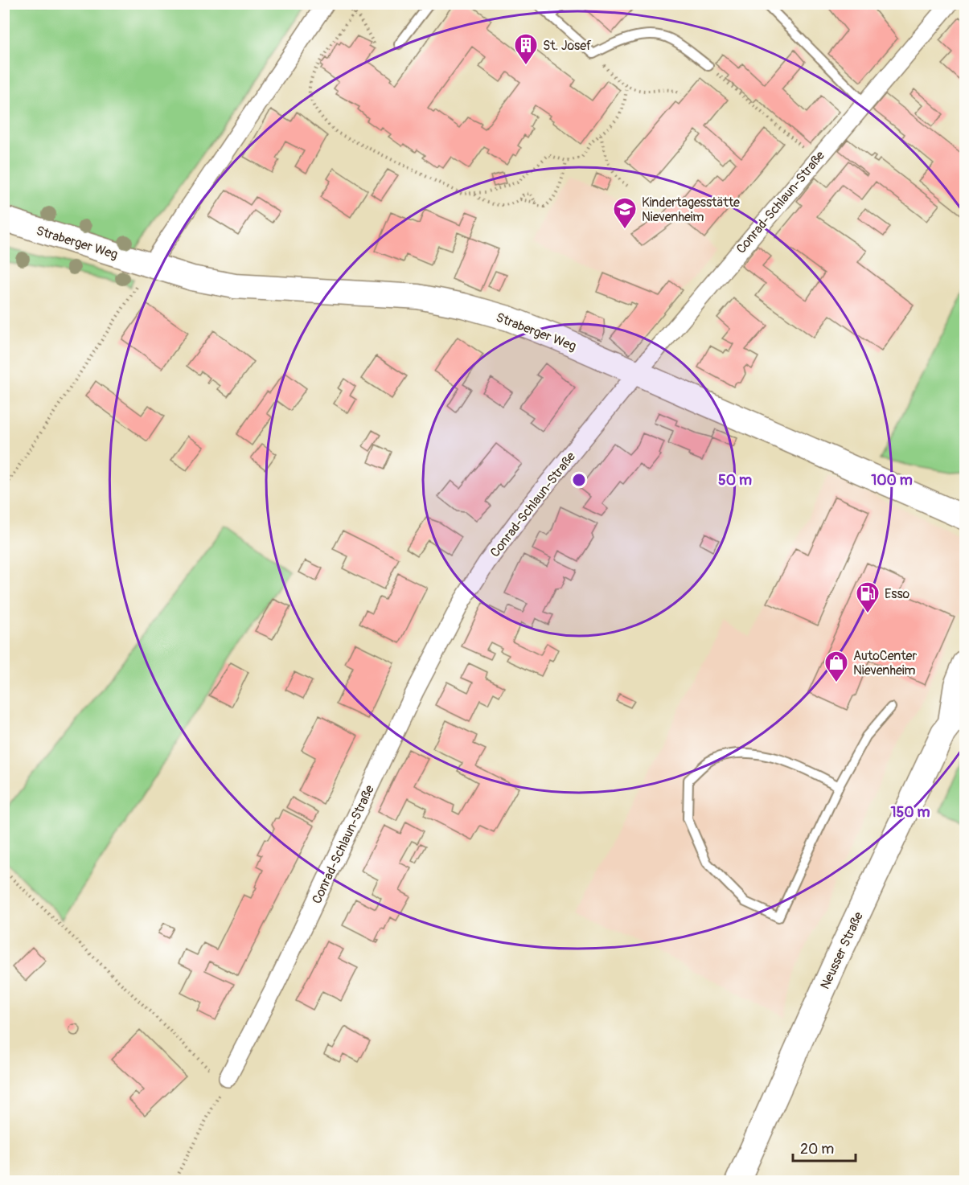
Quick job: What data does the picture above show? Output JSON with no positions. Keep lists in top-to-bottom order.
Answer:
{
  "streets": {
    "street": ["Conrad-Schlaun-Straße", "Straberger Weg", "Neusser Straße"]
  },
  "crossings": [
    ["Conrad-Schlaun-Straße", "Straberger Weg"]
  ],
  "places": {
    "building": ["St. Josef"],
    "school or university": ["Kindertagesstätte Nievenheim"],
    "fuel station": ["Esso"],
    "shop": ["AutoCenter Nievenheim"]
  },
  "scale_bar": "20 m",
  "rings": ["50 m", "100 m", "150 m"]
}
